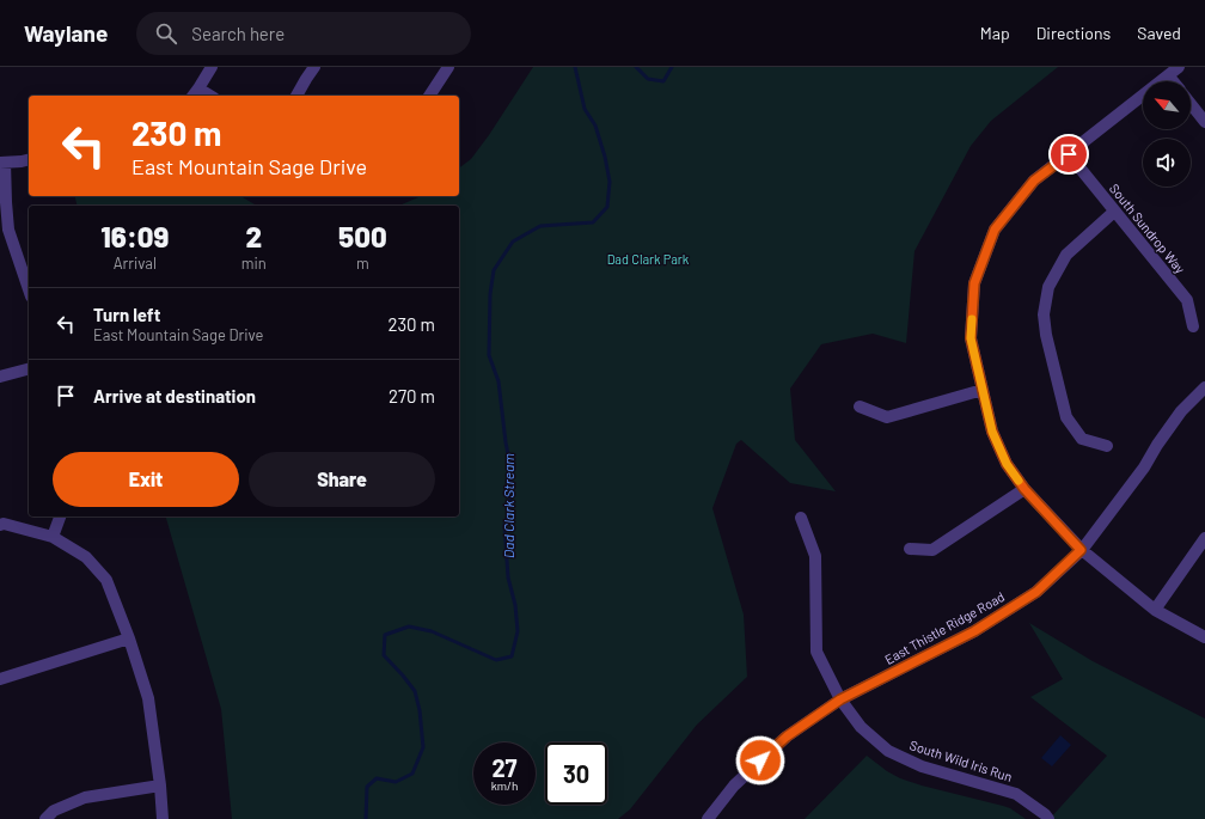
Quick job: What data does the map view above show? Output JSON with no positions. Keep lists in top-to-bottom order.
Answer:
{
  "streets": {
    "street": ["South Sundrop Way", "East Thistle Ridge Road", "South Wild Iris Run"]
  },
  "crossings": [
    ["East Thistle Ridge Road", "South Wild Iris Run"]
  ],
  "water": ["Dad Clark Stream"],
  "parks": ["Dad Clark Park"],
  "north": "top left",
  "page": {
    "header": "Waylane",
    "search": "Search here",
    "nav": ["Map", "Directions", "Saved"],
    "turn": ["230 m", "East Mountain Sage Drive"],
    "eta": [
      "16:09",
      "Arrival",
      "2",
      "min",
      "500",
      "m"
    ],
    "list": [
      {
        "name": "Turn left",
        "note": "East Mountain Sage Drive",
        "value": "230 m"
      },
      {
        "name": "Arrive at destination",
        "value": "270 m"
      }
    ],
    "buttons": ["Exit", "Share"],
    "speed": "27 km/h",
    "limit": "30"
  }
}
